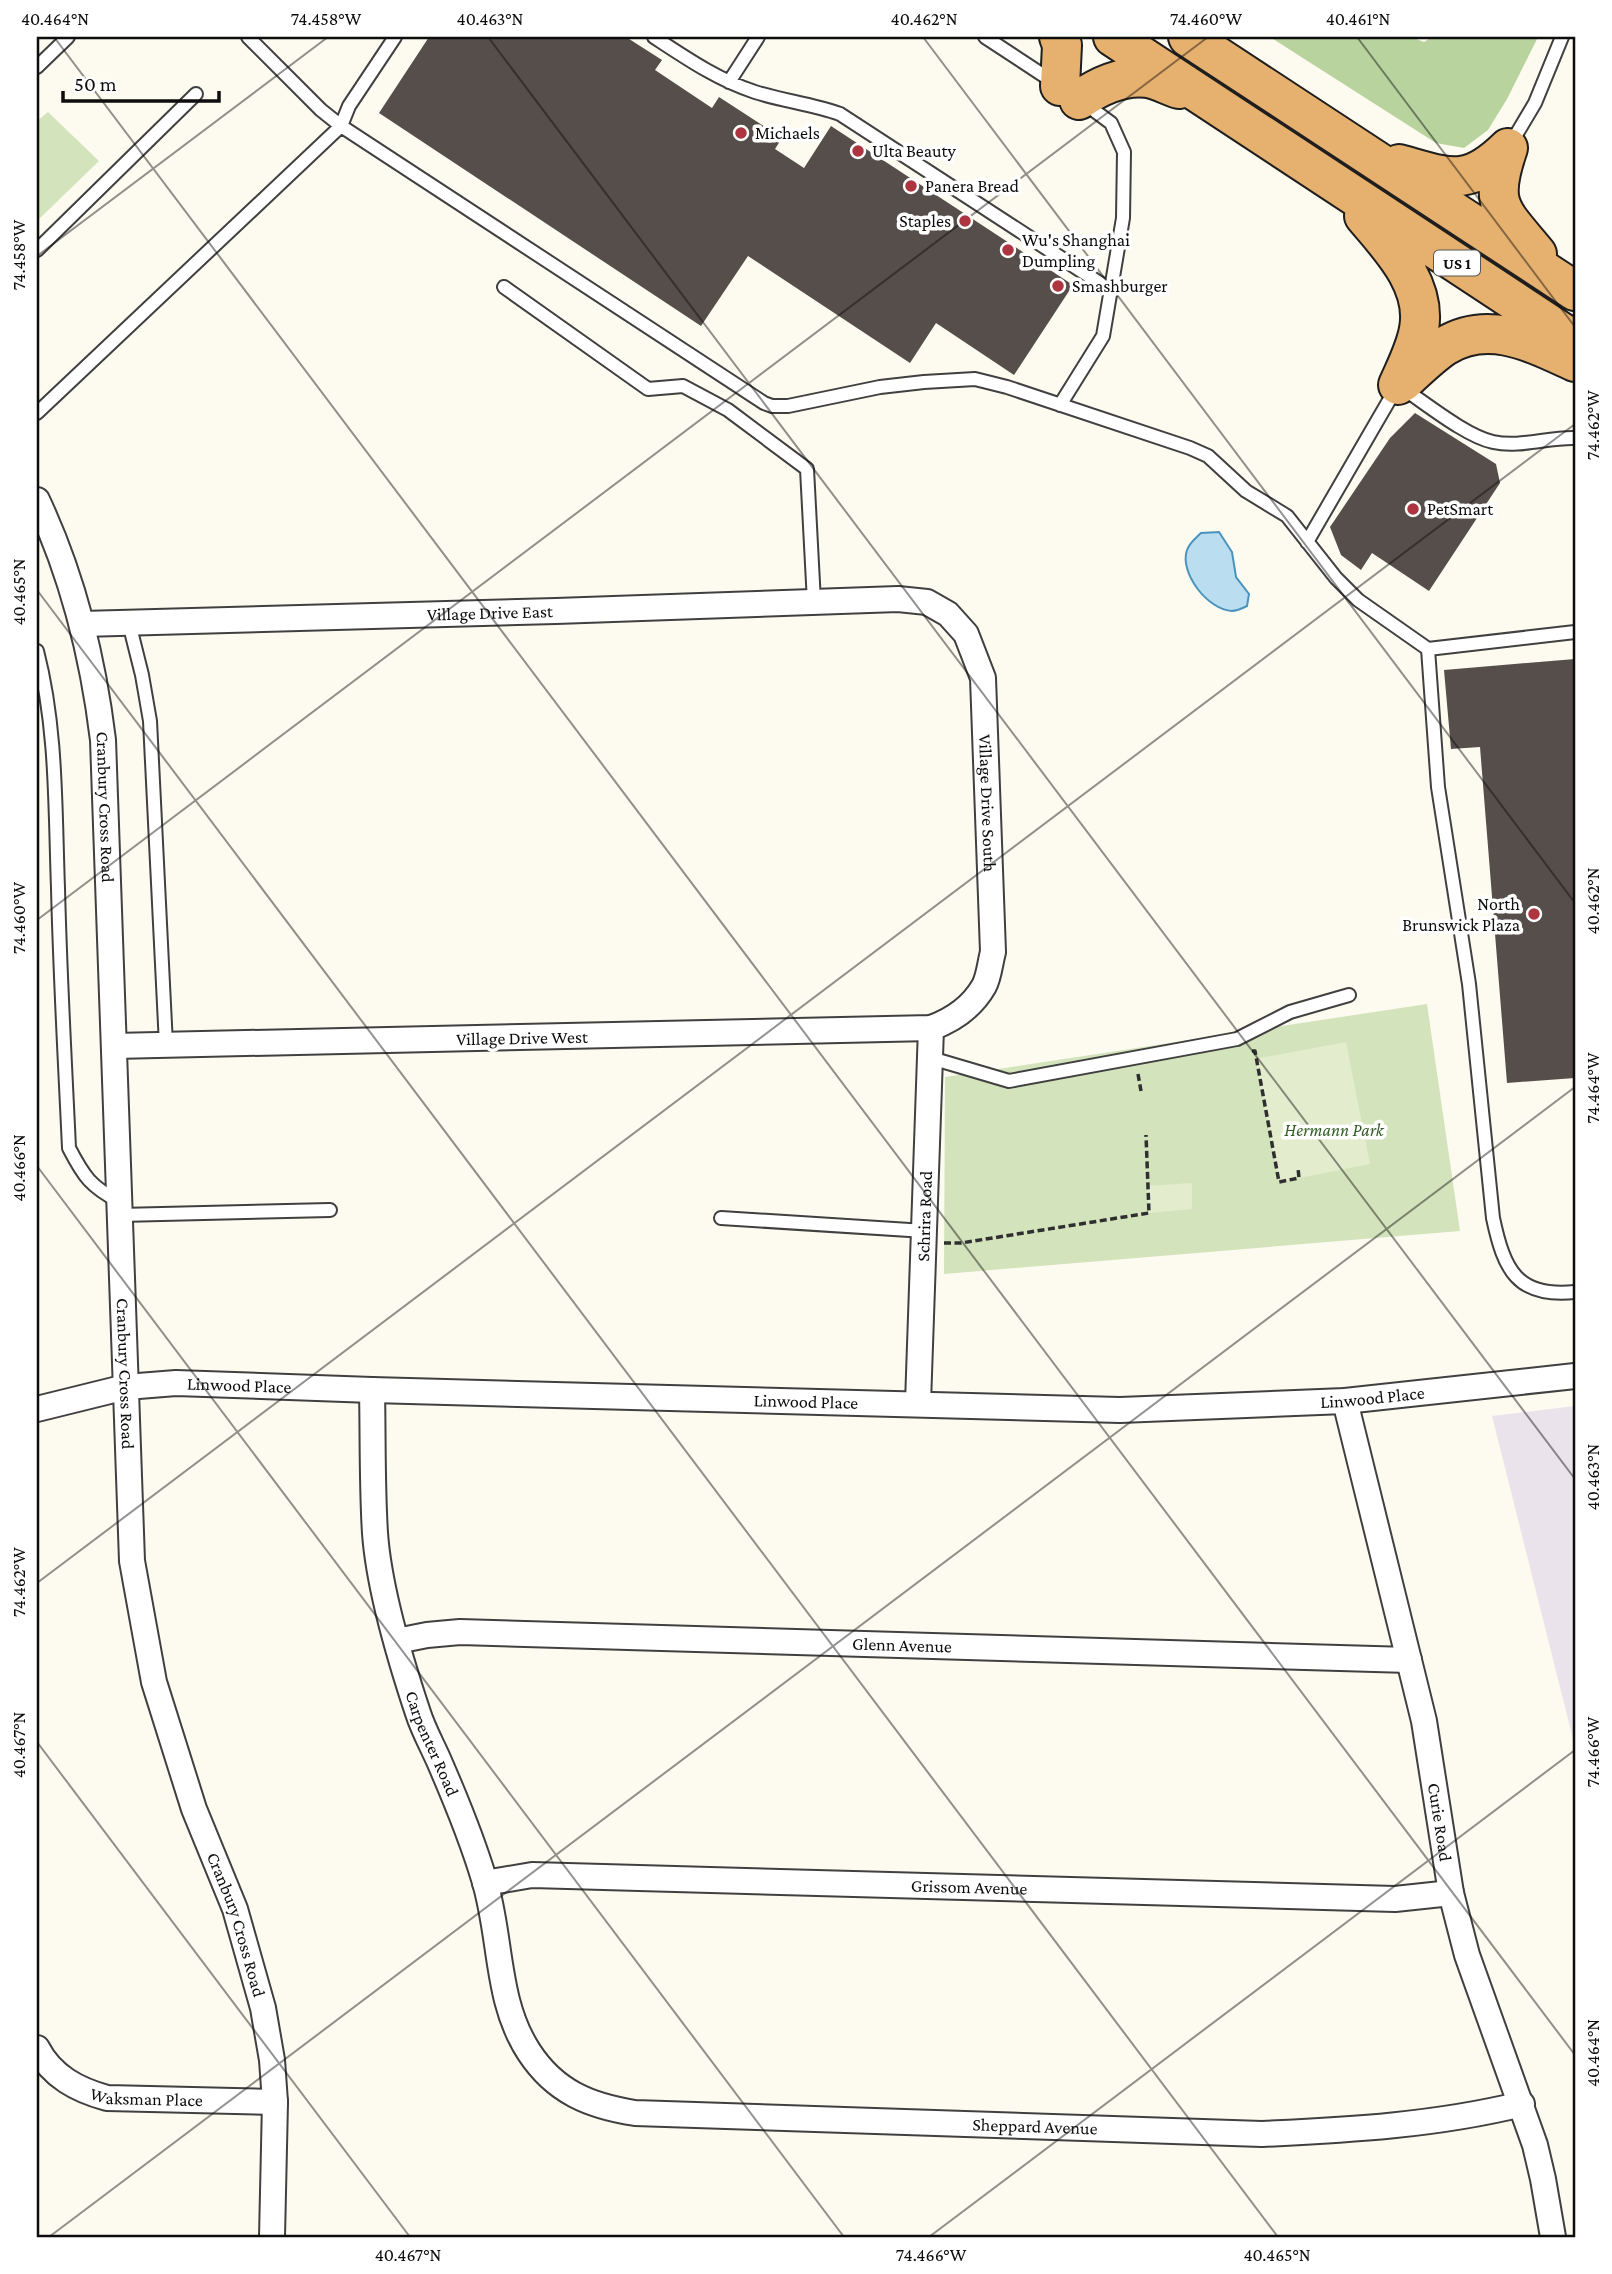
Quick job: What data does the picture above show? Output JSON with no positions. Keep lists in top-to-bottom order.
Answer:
{
  "streets": {
    "highway": ["US 1"],
    "street": [
      "Village Drive East",
      "Village Drive South",
      "Cranbury Cross Road",
      "Village Drive West",
      "Schrira Road",
      "Linwood Place",
      "Glenn Avenue",
      "Carpenter Road",
      "Curie Road",
      "Grissom Avenue",
      "Waksman Place",
      "Sheppard Avenue"
    ]
  },
  "crossings": [
    ["Village Drive East", "Village Drive South"],
    ["Village Drive East", "Cranbury Cross Road"],
    ["Village Drive South", "Village Drive West"],
    ["Village Drive South", "Schrira Road"],
    ["Cranbury Cross Road", "Village Drive West"],
    ["Cranbury Cross Road", "Linwood Place"],
    ["Cranbury Cross Road", "Waksman Place"],
    ["Village Drive West", "Schrira Road"],
    ["Schrira Road", "Linwood Place"],
    ["Linwood Place", "Carpenter Road"],
    ["Linwood Place", "Curie Road"],
    ["Glenn Avenue", "Carpenter Road"],
    ["Glenn Avenue", "Curie Road"],
    ["Carpenter Road", "Grissom Avenue"],
    ["Carpenter Road", "Sheppard Avenue"],
    ["Curie Road", "Grissom Avenue"],
    ["Curie Road", "Sheppard Avenue"]
  ],
  "parks": ["Hermann Park"],
  "places": [
    "Michaels",
    "Ulta Beauty",
    "Panera Bread",
    "Staples",
    "Wu's Shanghai Dumpling",
    "Smashburger",
    "PetSmart",
    "North Brunswick Plaza"
  ],
  "scale_bar": "50 m",
  "coordinates": [
    "40.464°N",
    "74.458°W",
    "40.463°N",
    "40.462°N",
    "74.460°W",
    "40.461°N",
    "74.462°W",
    "40.465°N",
    "74.464°W",
    "40.466°N",
    "40.467°N",
    "74.466°W"
  ]
}
